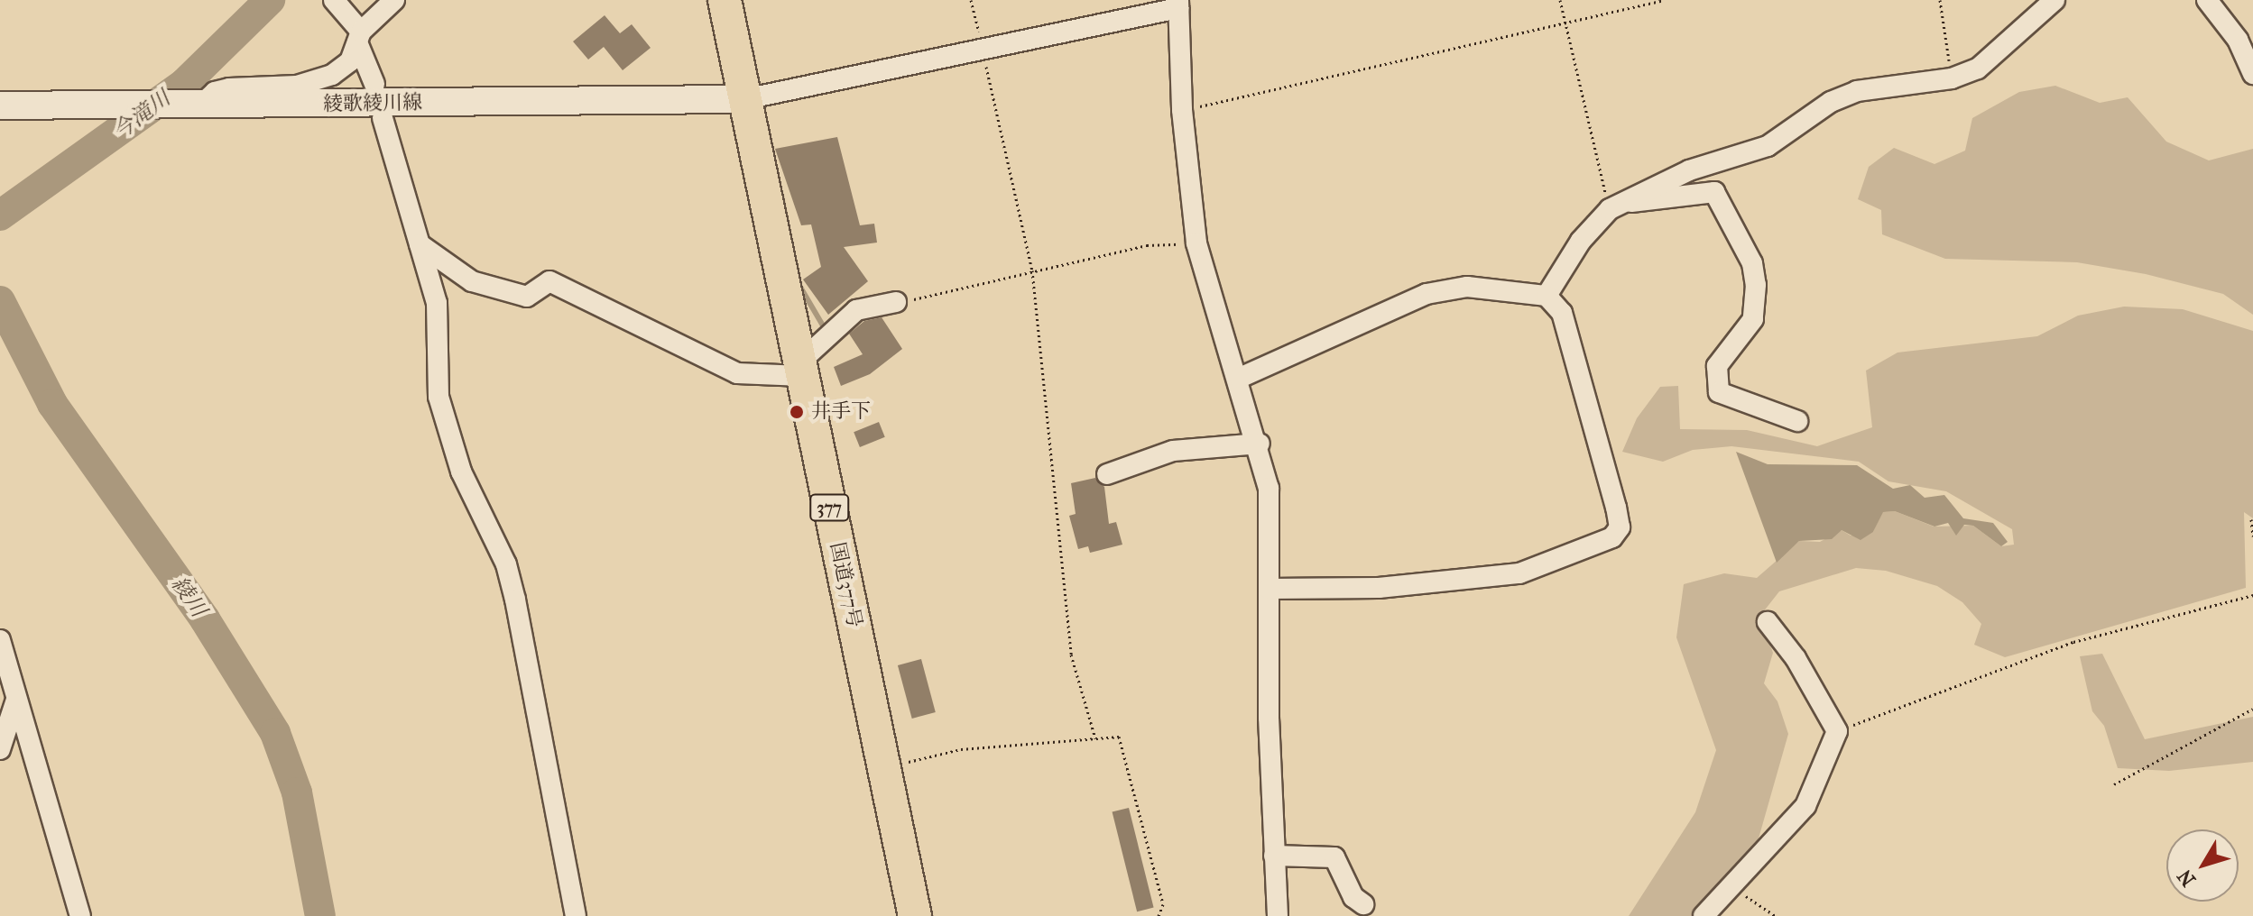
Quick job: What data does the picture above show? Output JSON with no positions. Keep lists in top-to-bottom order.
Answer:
{
  "streets": {
    "highway": ["377", "国道377号"],
    "main road": ["綾歌綾川線"]
  },
  "crossings": [
    ["綾歌綾川線", "国道377号"]
  ],
  "water": ["今滝川", "綾川"],
  "places": ["井手下"],
  "north": "bottom left"
}
